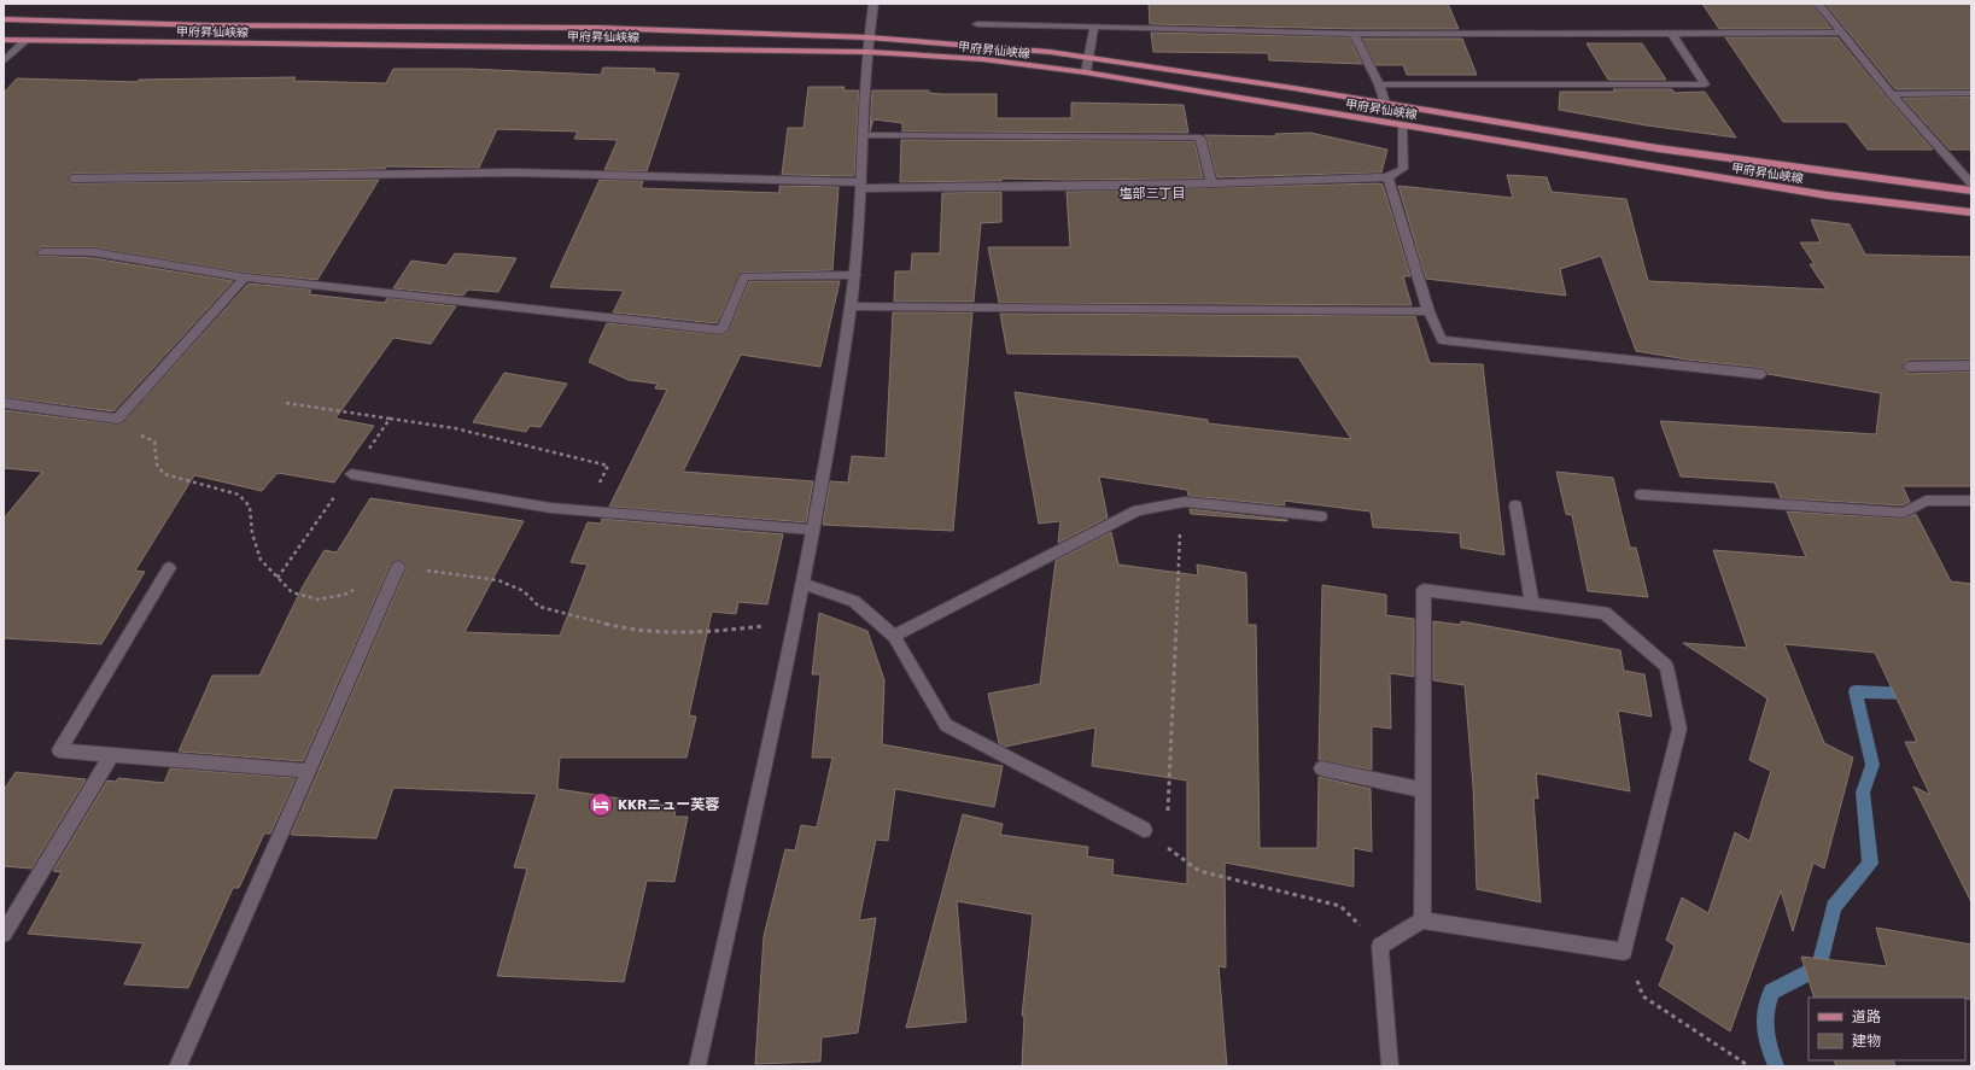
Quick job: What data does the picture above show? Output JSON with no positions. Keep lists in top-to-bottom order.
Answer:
{
  "streets": {
    "main road": ["甲府昇仙峡線"]
  },
  "districts": ["塩部三丁目"],
  "places": {
    "hotel": ["KKRニュー芙蓉"]
  },
  "legend": ["道路", "建物"]
}
